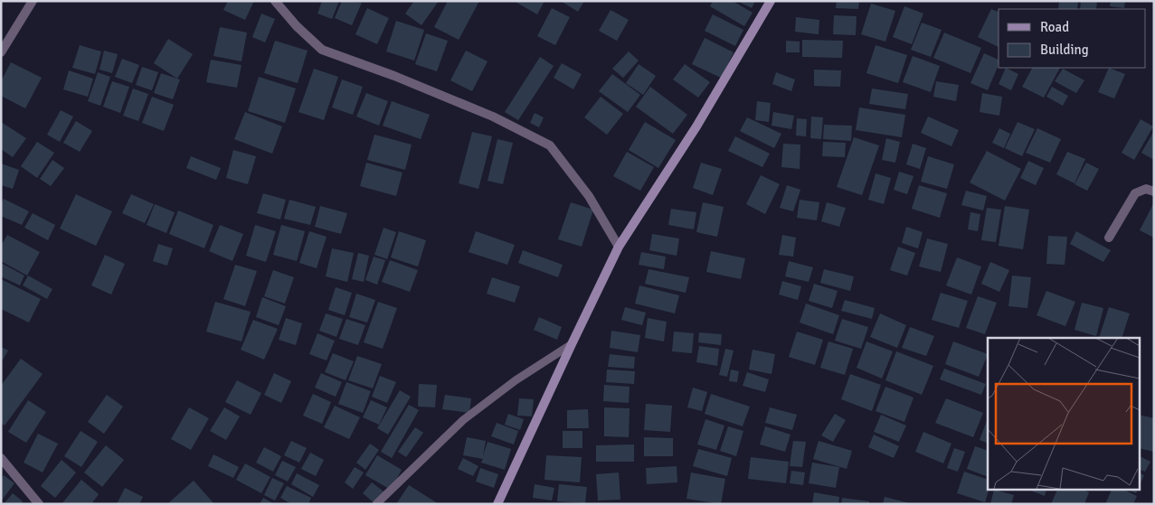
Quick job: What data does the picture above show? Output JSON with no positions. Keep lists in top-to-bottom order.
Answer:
{
  "legend": ["Road", "Building"]
}
